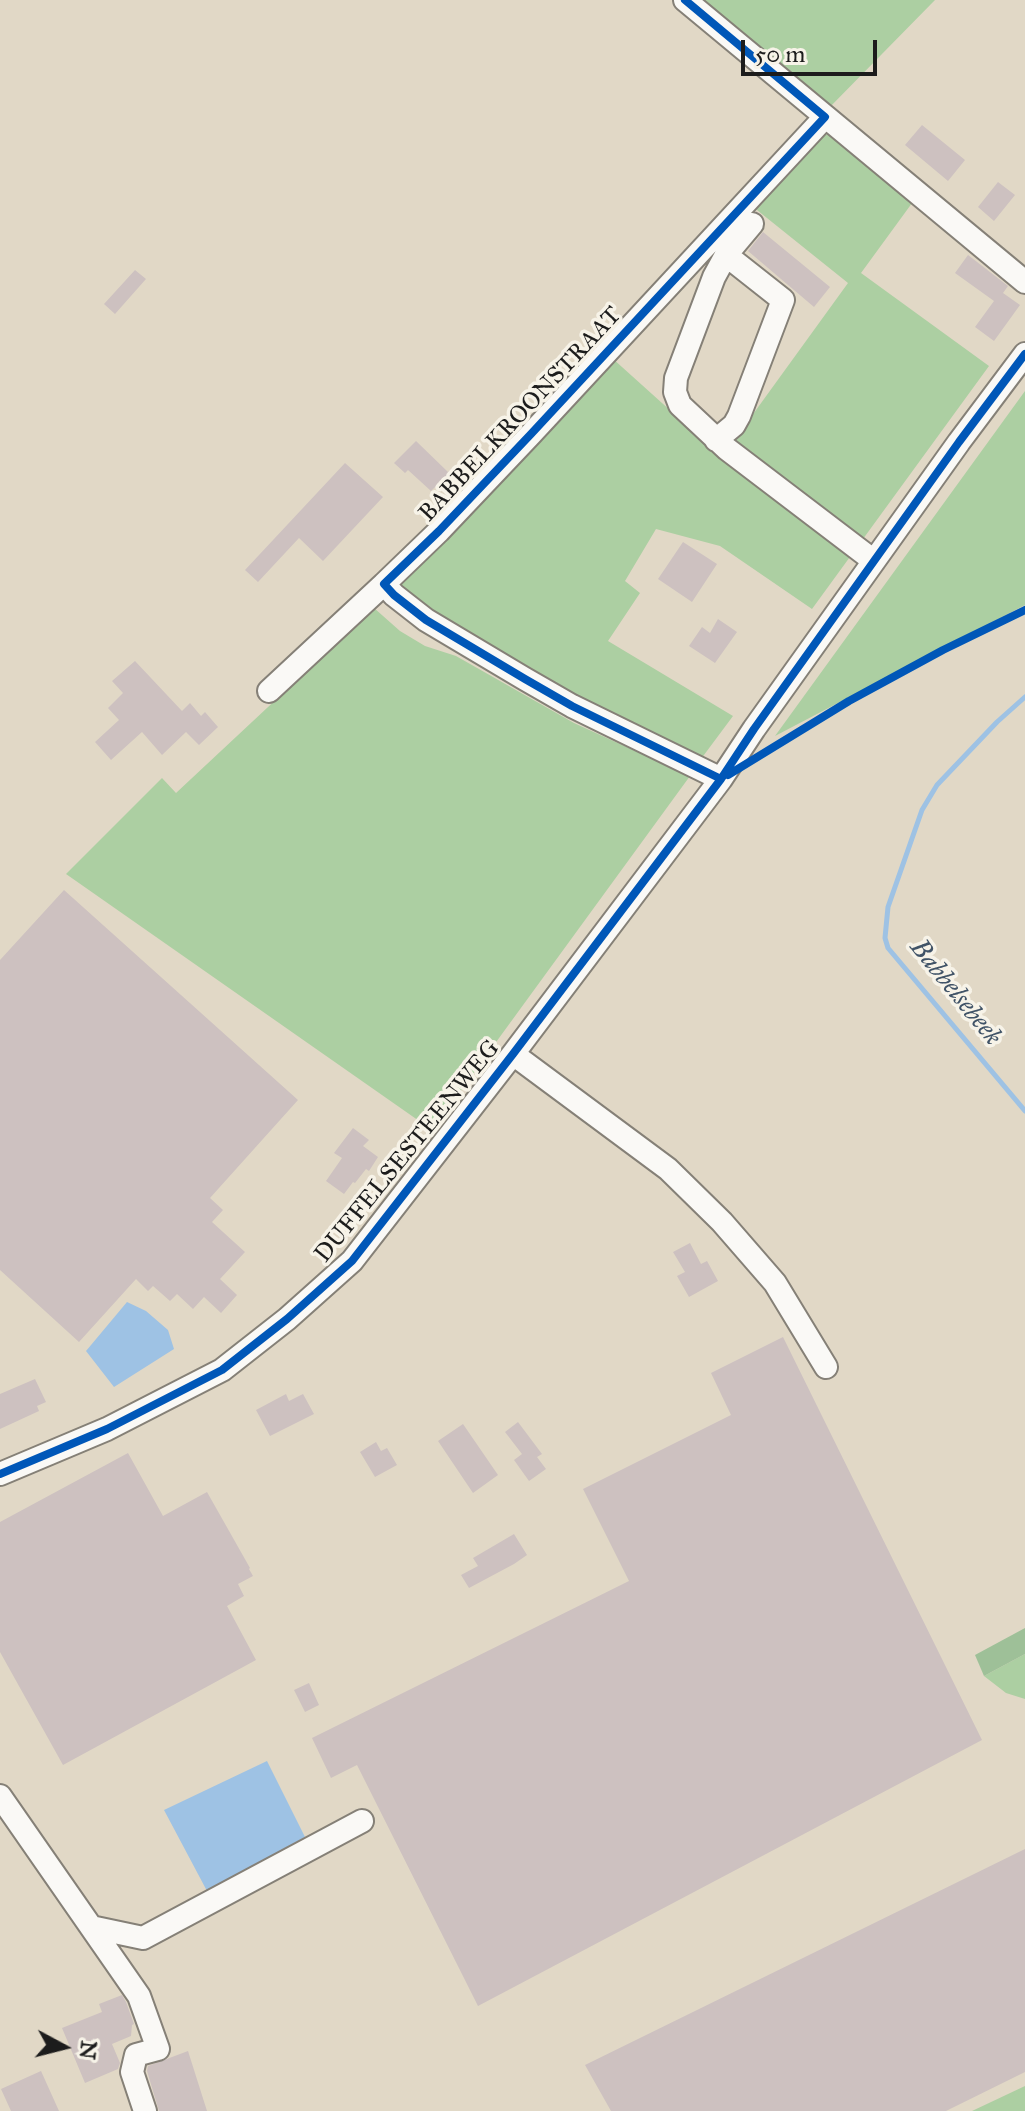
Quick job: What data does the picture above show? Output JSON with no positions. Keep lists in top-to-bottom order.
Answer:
{
  "streets": {
    "street": ["BABBELKROONSTRAAT", "DUFFELSESTEENWEG"]
  },
  "water": ["Babbelsebeek"],
  "scale_bar": "50 m",
  "north": "right"
}
